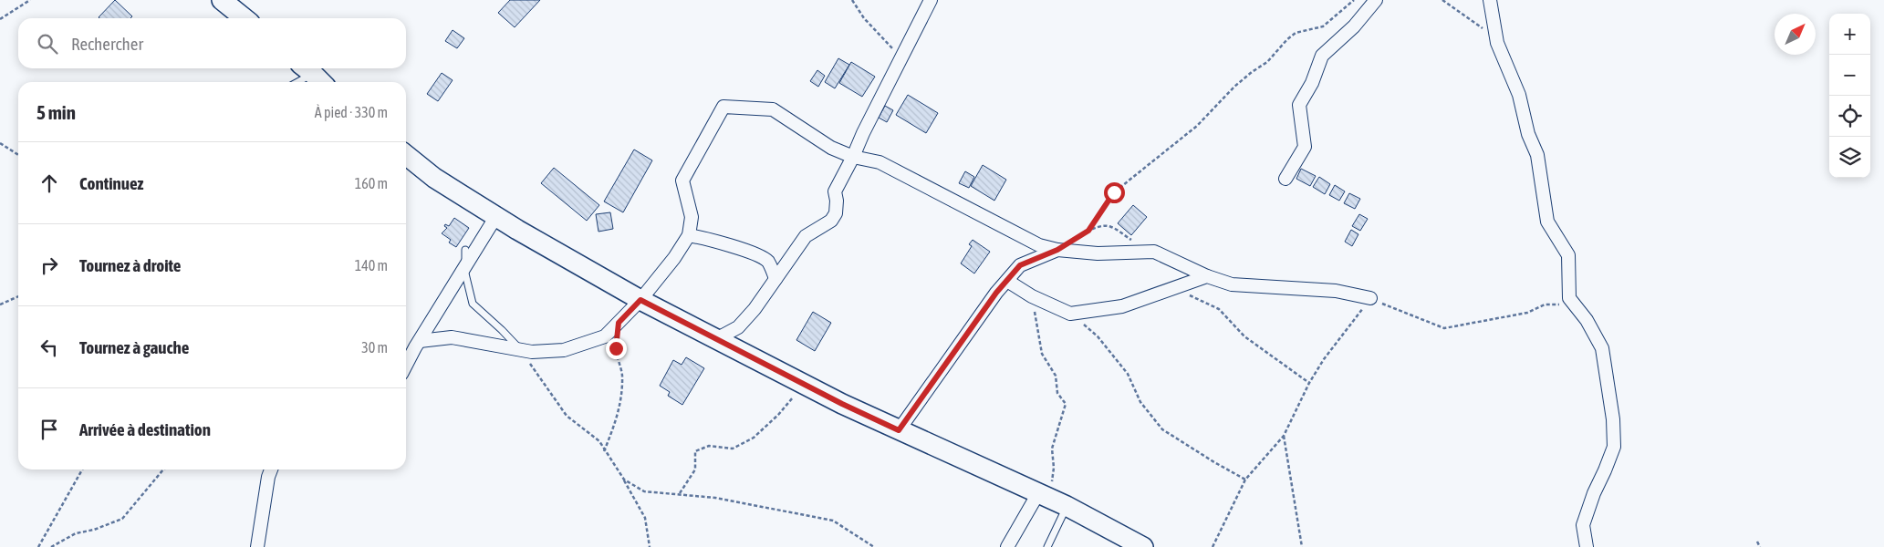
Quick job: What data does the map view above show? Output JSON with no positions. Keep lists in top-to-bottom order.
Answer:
{
  "north": "top right",
  "page": {
    "map_buttons": ["+", "−"],
    "search": "Rechercher",
    "heading": ["5 min", "À pied · 330 m"],
    "list": [
      ["Continuez", "160 m"],
      ["Tournez à droite", "140 m"],
      ["Tournez à gauche", "30 m"],
      "Arrivée à destination"
    ]
  }
}
